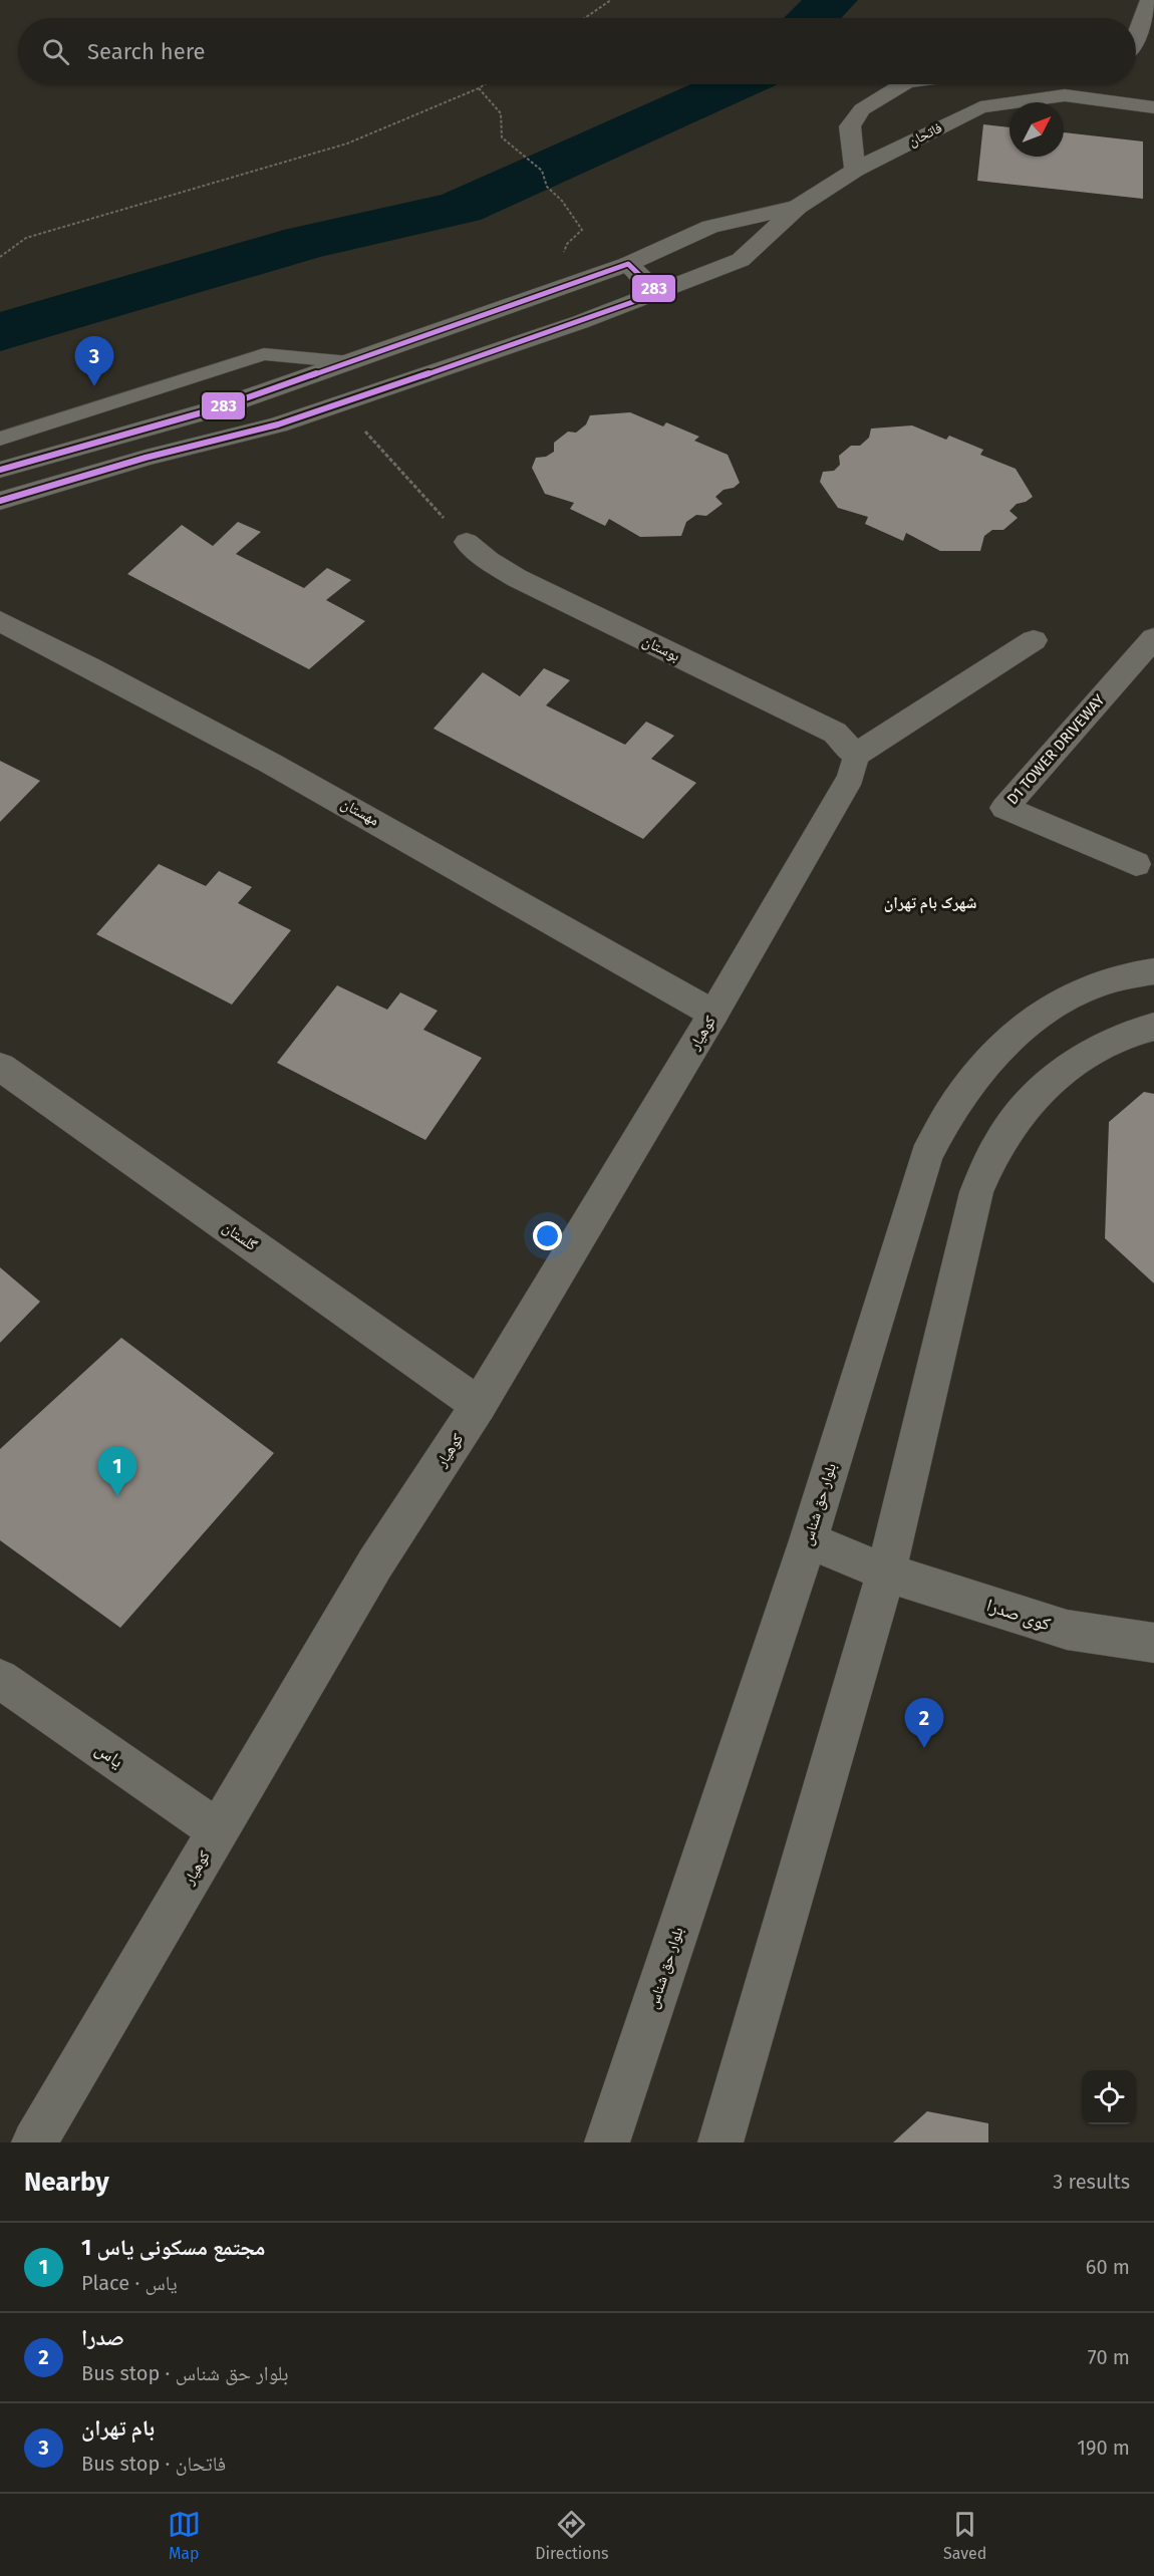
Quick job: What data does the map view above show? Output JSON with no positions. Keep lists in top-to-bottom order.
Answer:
{
  "streets": {
    "street": [
      "فاتحان",
      "بوستان",
      "D1 TOWER DRIVEWAY",
      "مهستان",
      "کوهیار",
      "گلستان",
      "بلوار حق شناس",
      "کوی صدرا",
      "یاس"
    ]
  },
  "crossings": [
    ["بوستان", "کوهیار"],
    ["مهستان", "کوهیار"],
    ["کوهیار", "گلستان"],
    ["کوهیار", "یاس"],
    ["بلوار حق شناس", "کوی صدرا"]
  ],
  "districts": ["شهرک بام تهران"],
  "lines": ["transit line 283"],
  "north": "top right",
  "page": {
    "search": "Search here",
    "pins": ["3", "1", "2"],
    "heading": ["Nearby", "3 results"],
    "list": [
      {
        "mark": "1",
        "name": "مجتمع مسکونی یاس 1",
        "note": "Place · یاس",
        "value": "60 m"
      },
      {
        "mark": "2",
        "name": "صدرا",
        "note": "Bus stop · بلوار حق شناس",
        "value": "70 m"
      },
      {
        "mark": "3",
        "name": "بام تهران",
        "note": "Bus stop · فاتحان",
        "value": "190 m"
      }
    ],
    "nav": ["Map", "Directions", "Saved"]
  }
}
